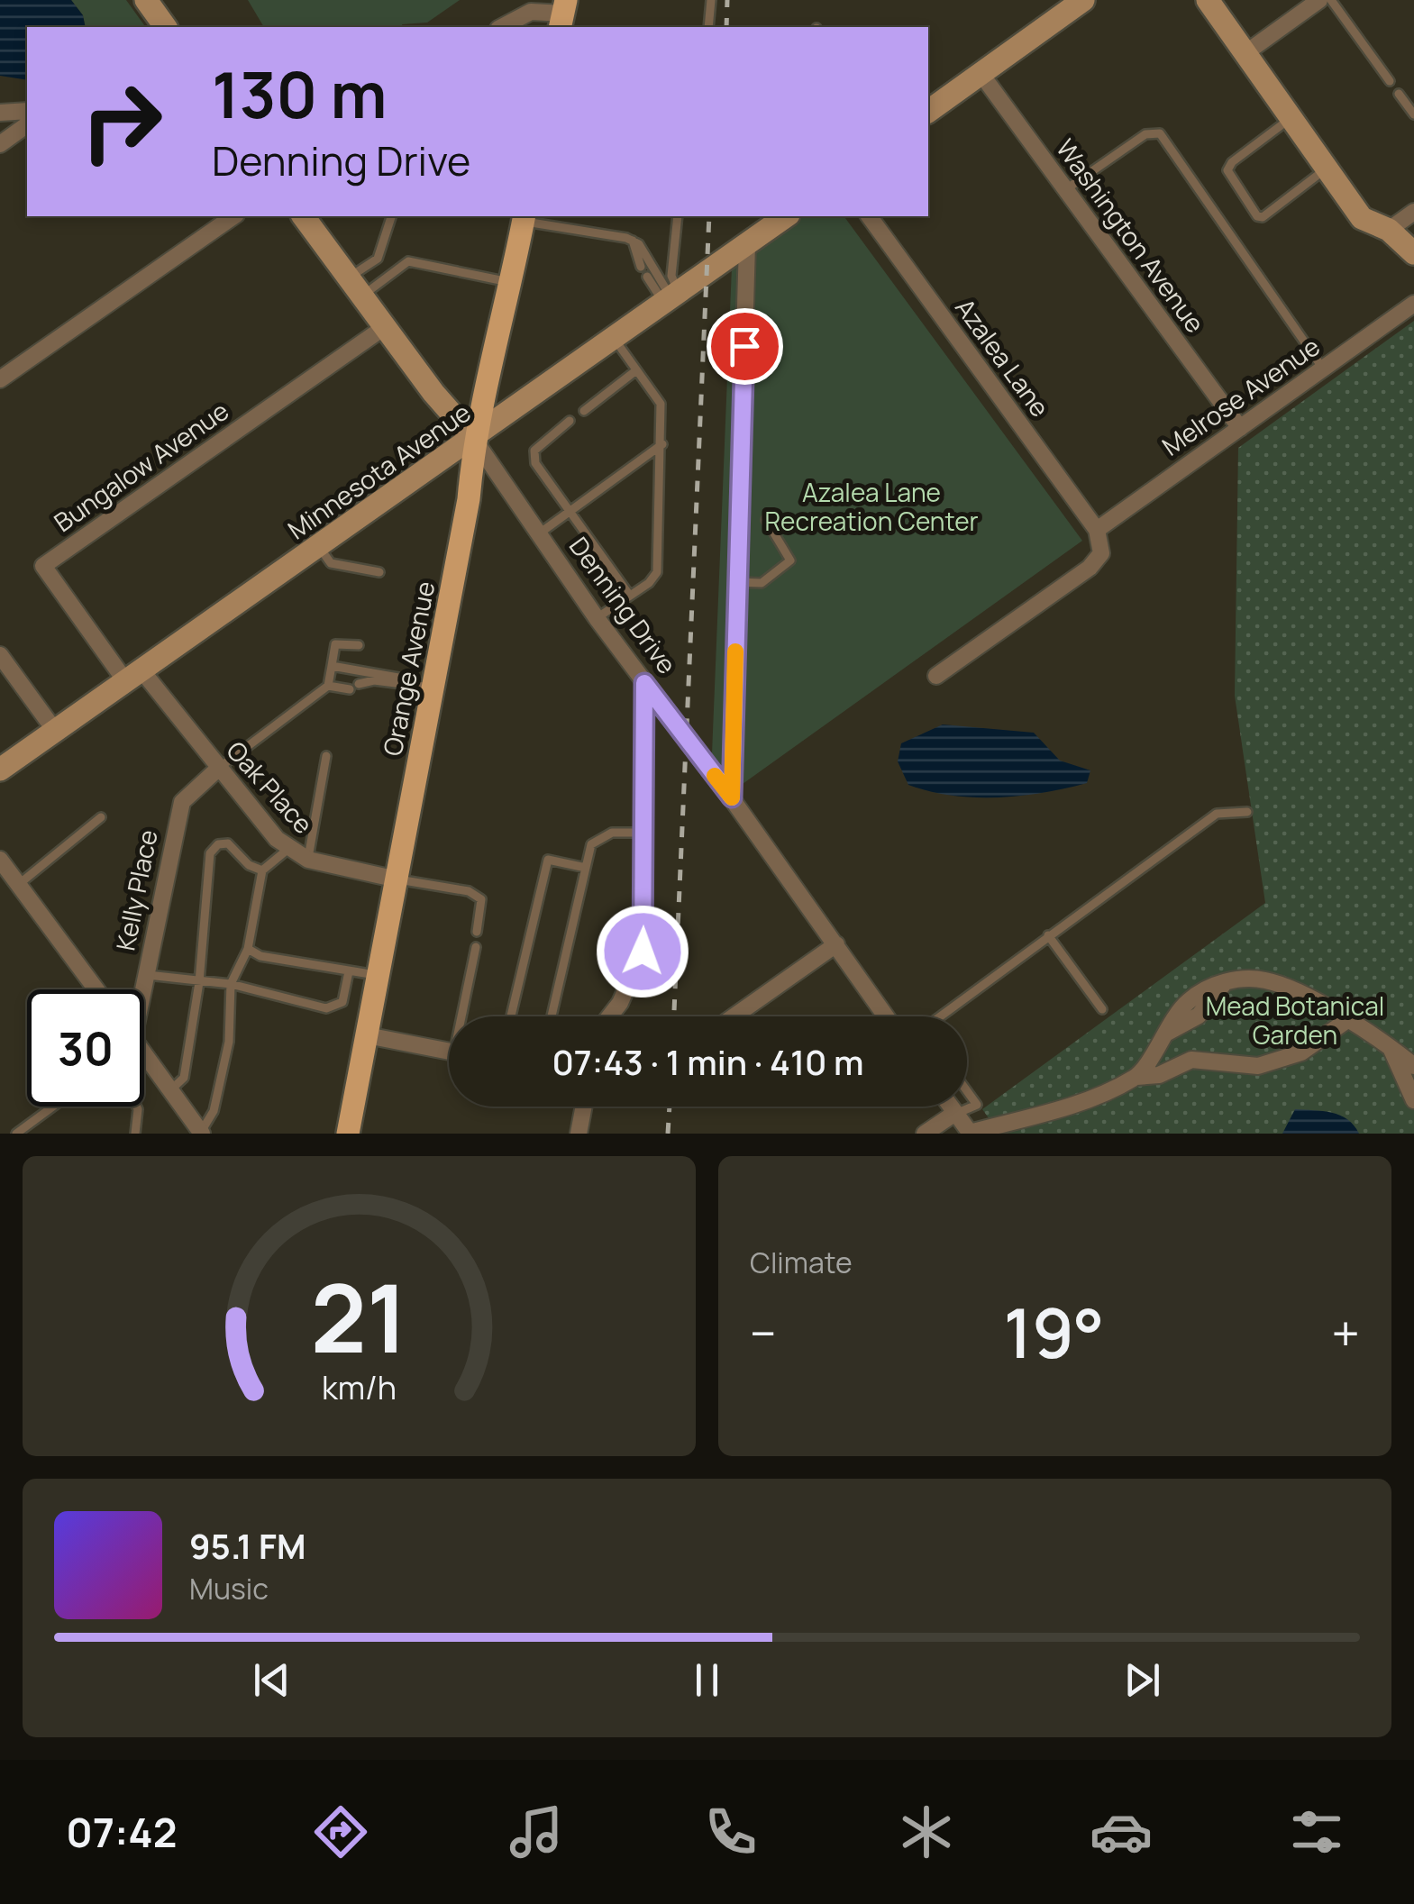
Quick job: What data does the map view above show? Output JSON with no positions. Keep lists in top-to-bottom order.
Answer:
{
  "streets": {
    "main road": ["Orange Avenue"],
    "street": [
      "Washington Avenue",
      "Azalea Lane",
      "Melrose Avenue",
      "Bungalow Avenue",
      "Minnesota Avenue",
      "Denning Drive",
      "Oak Place",
      "Kelly Place"
    ]
  },
  "crossings": [
    ["Washington Avenue", "Melrose Avenue"],
    ["Azalea Lane", "Melrose Avenue"],
    ["Bungalow Avenue", "Minnesota Avenue"],
    ["Bungalow Avenue", "Denning Drive"],
    ["Bungalow Avenue", "Oak Place"],
    ["Minnesota Avenue", "Denning Drive"],
    ["Minnesota Avenue", "Orange Avenue"],
    ["Minnesota Avenue", "Oak Place"],
    ["Denning Drive", "Orange Avenue"],
    ["Orange Avenue", "Oak Place"],
    ["Oak Place", "Kelly Place"]
  ],
  "parks": ["Azalea Lane Recreation Center", "Mead Botanical Garden"],
  "page": {
    "turn": ["130 m", "Denning Drive"],
    "limit": "30",
    "trip": "07:43 · 1 min · 410 m",
    "tile": "Climate",
    "heat": ["−", "19°", "+"],
    "song": ["95.1 FM", "Music"],
    "tabs": "07:42",
    "gauge": ["21", "km/h"]
  }
}
